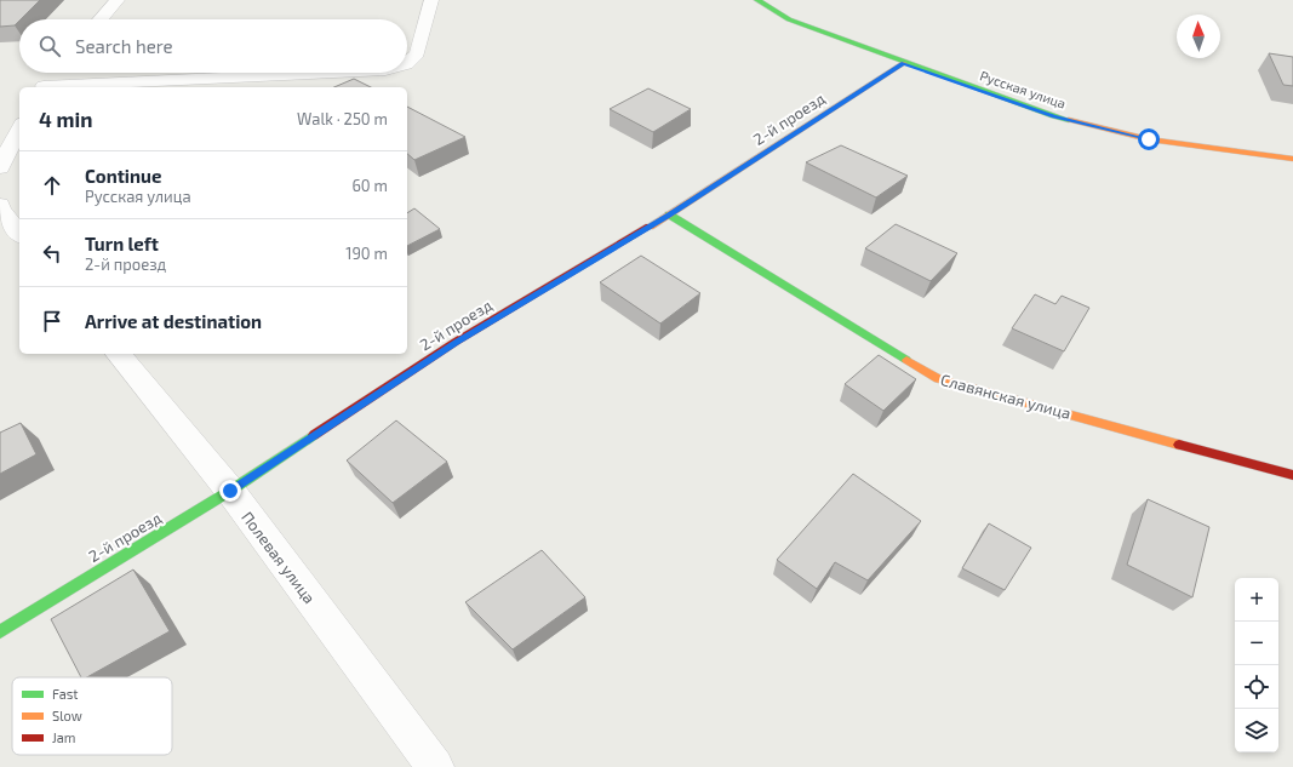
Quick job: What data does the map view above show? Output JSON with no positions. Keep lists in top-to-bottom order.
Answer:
{
  "streets": {
    "street": [
      "Русская улица",
      "2-й проезд",
      "Славянская улица",
      "Полевая улица"
    ]
  },
  "crossings": [
    ["Русская улица", "2-й проезд"],
    ["2-й проезд", "Славянская улица"],
    ["2-й проезд", "Полевая улица"]
  ],
  "legend": ["Fast", "Slow", "Jam"],
  "north": "top",
  "page": {
    "search": "Search here",
    "heading": ["4 min", "Walk · 250 m"],
    "list": [
      ["Continue", "Русская улица", "60 m"],
      ["Turn left", "2-й проезд", "190 m"],
      "Arrive at destination"
    ],
    "map_buttons": ["+", "−"]
  }
}
